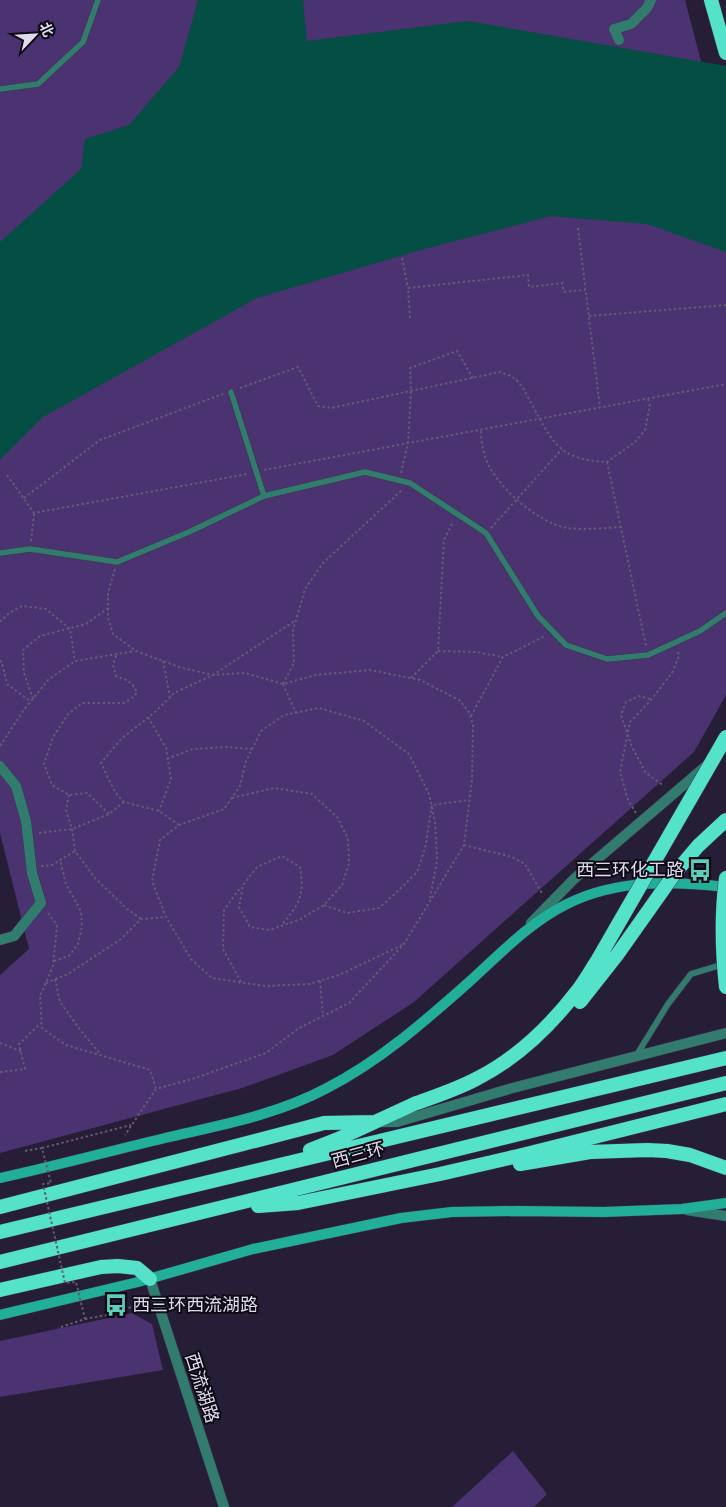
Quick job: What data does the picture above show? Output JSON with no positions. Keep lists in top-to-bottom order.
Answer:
{
  "streets": {
    "highway": ["西三环"],
    "street": ["西流湖路"]
  },
  "places": {
    "bus stop": ["西三环化工路", "西三环西流湖路"]
  },
  "north": "top right"
}
